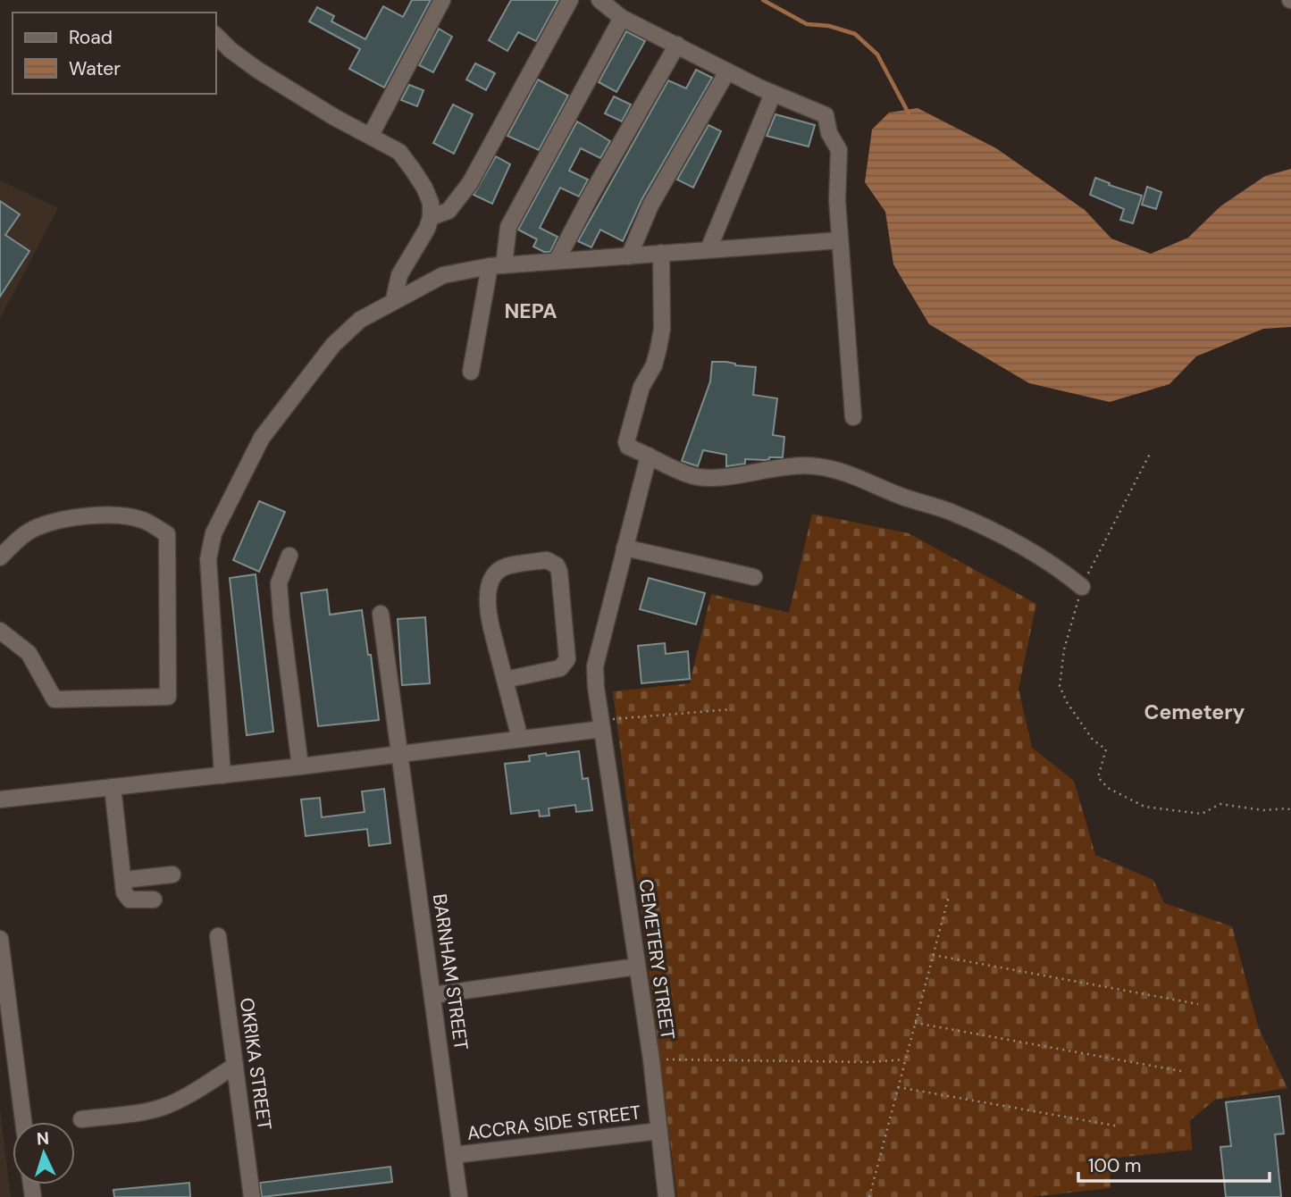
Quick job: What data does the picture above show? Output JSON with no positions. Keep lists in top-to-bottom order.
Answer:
{
  "streets": {
    "street": [
      "CEMETERY STREET",
      "BARNHAM STREET",
      "OKRIKA STREET",
      "ACCRA SIDE STREET"
    ]
  },
  "crossings": [
    ["CEMETERY STREET", "ACCRA SIDE STREET"],
    ["BARNHAM STREET", "ACCRA SIDE STREET"]
  ],
  "districts": ["NEPA", "Cemetery"],
  "legend": ["Road", "Water"],
  "scale_bar": "100 m",
  "north": "top"
}
